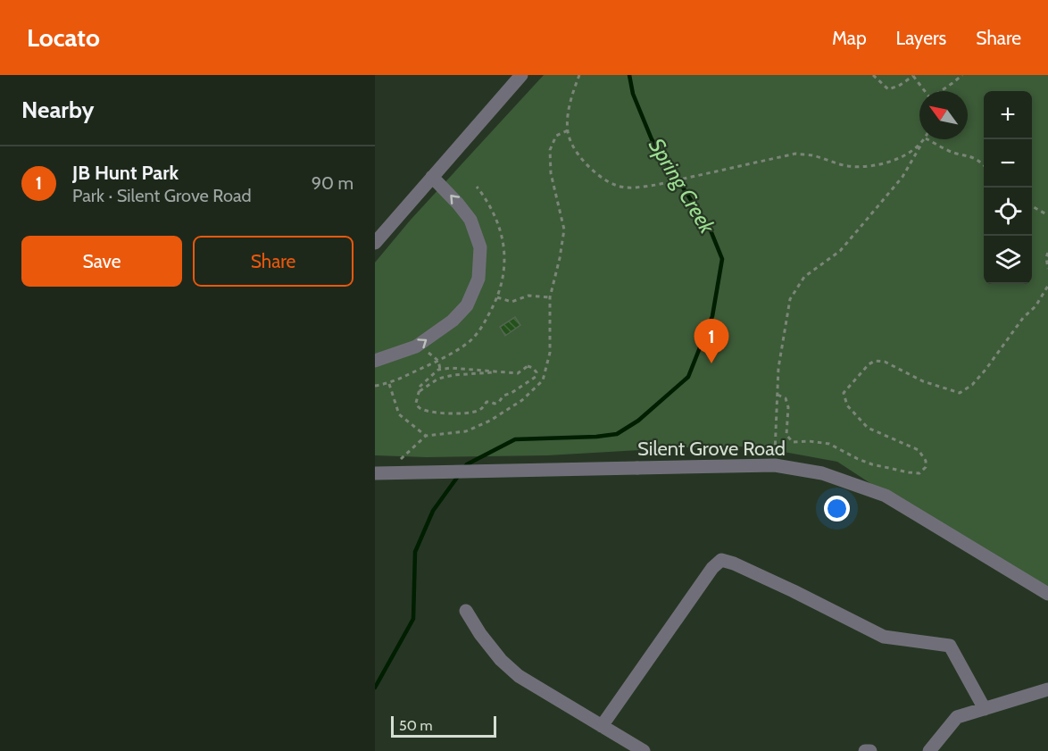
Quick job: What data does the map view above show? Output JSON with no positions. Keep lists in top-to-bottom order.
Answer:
{
  "streets": {
    "street": ["Silent Grove Road"]
  },
  "water": ["Spring Creek"],
  "scale_bar": "50 m",
  "north": "top left",
  "page": {
    "header": "Locato",
    "nav": ["Map", "Layers", "Share"],
    "heading": "Nearby",
    "map_buttons": ["+", "−"],
    "list": [
      {
        "mark": "1",
        "name": "JB Hunt Park",
        "note": "Park · Silent Grove Road",
        "value": "90 m"
      }
    ],
    "buttons": ["Save", "Share"],
    "pins": "1",
    "scale": "50 m"
  }
}
